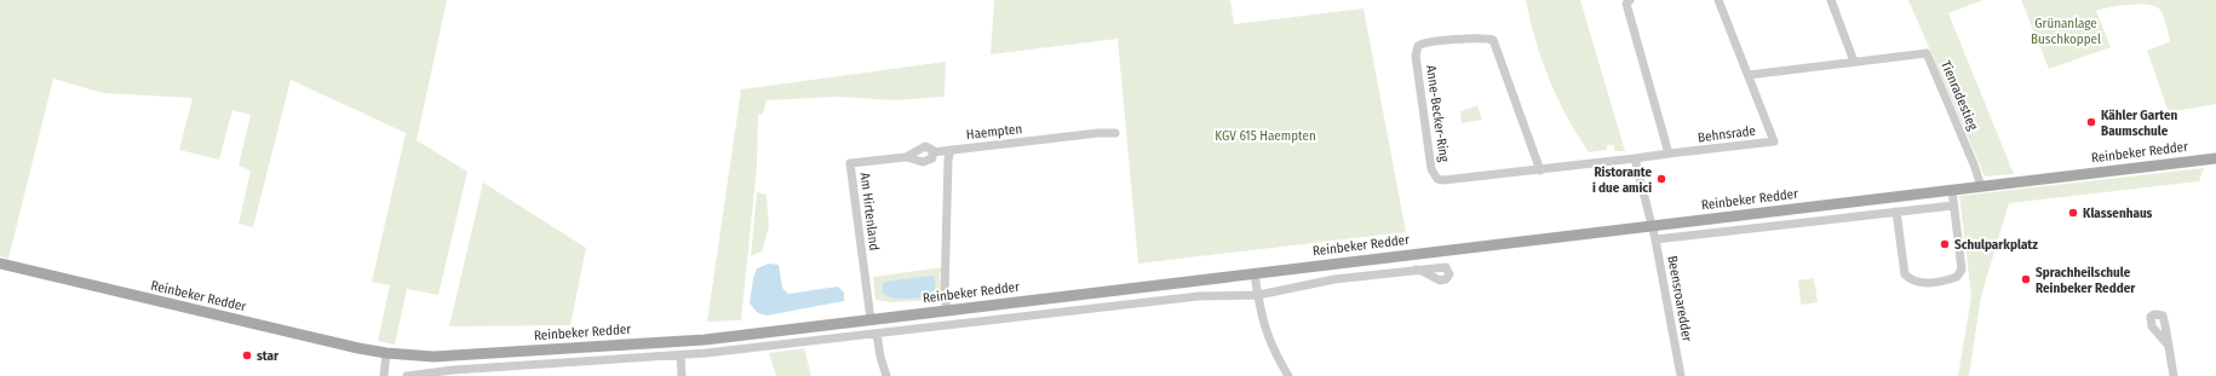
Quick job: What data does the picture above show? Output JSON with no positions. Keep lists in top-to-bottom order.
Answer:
{
  "streets": {
    "main road": ["Reinbeker Redder"],
    "street": [
      "Tienradestieg",
      "Anne-Becker-Ring",
      "Haempten",
      "Behnsrade",
      "Am Hirtenland",
      "Beensroaredder"
    ]
  },
  "crossings": [
    ["Tienradestieg", "Behnsrade"],
    ["Tienradestieg", "Reinbeker Redder"],
    ["Anne-Becker-Ring", "Behnsrade"],
    ["Haempten", "Reinbeker Redder"],
    ["Haempten", "Am Hirtenland"],
    ["Reinbeker Redder", "Am Hirtenland"],
    ["Reinbeker Redder", "Beensroaredder"]
  ],
  "parks": ["Grünanlage Buschkoppel", "KGV 615 Haempten"],
  "places": [
    "Kähler Garten Baumschule",
    "Ristorante i due amici",
    "Klassenhaus",
    "Schulparkplatz",
    "Sprachheilschule Reinbeker Redder",
    "star"
  ]
}
